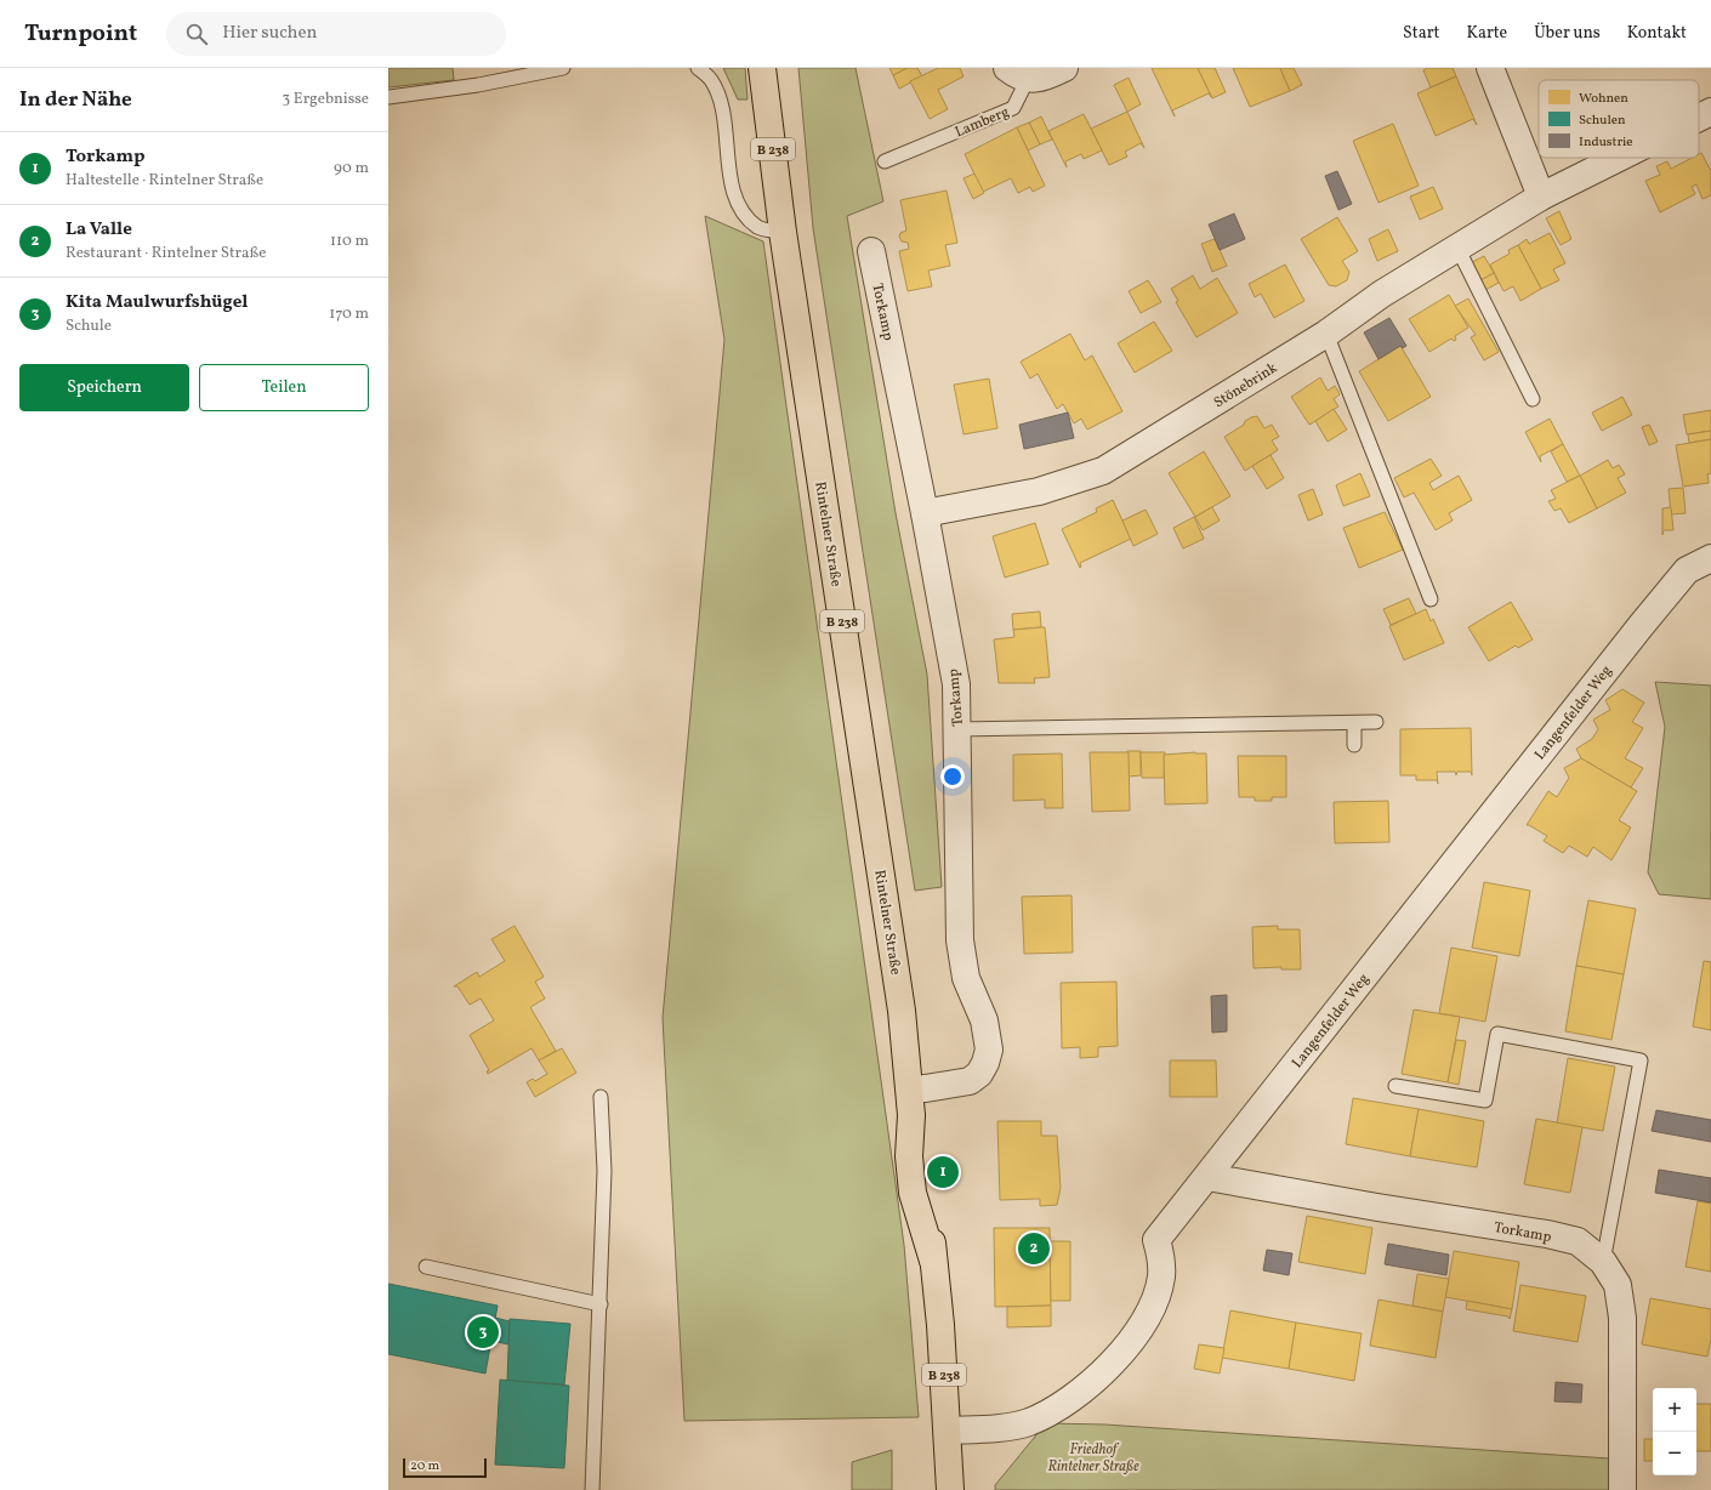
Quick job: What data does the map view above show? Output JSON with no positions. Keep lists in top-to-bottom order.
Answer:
{
  "streets": {
    "main road": ["B 238", "Rintelner Straße"],
    "street": [
      "Lamberg",
      "Torkamp",
      "Stönebrink",
      "Langenfelder Weg"
    ]
  },
  "crossings": [
    ["Torkamp", "Stönebrink"],
    ["Torkamp", "Rintelner Straße"],
    ["Torkamp", "Langenfelder Weg"],
    ["Rintelner Straße", "Langenfelder Weg"]
  ],
  "parks": ["Friedhof Rintelner Straße"],
  "legend": ["Wohnen", "Schulen", "Industrie"],
  "scale_bar": "20 m",
  "page": {
    "header": "Turnpoint",
    "search": "Hier suchen",
    "nav": [
      "Start",
      "Karte",
      "Über uns",
      "Kontakt"
    ],
    "heading": ["In der Nähe", "3 Ergebnisse"],
    "list": [
      {
        "mark": "1",
        "name": "Torkamp",
        "note": "Haltestelle · Rintelner Straße",
        "value": "90 m"
      },
      {
        "mark": "2",
        "name": "La Valle",
        "note": "Restaurant · Rintelner Straße",
        "value": "110 m"
      },
      {
        "mark": "3",
        "name": "Kita Maulwurfshügel",
        "note": "Schule",
        "value": "170 m"
      }
    ],
    "buttons": ["Speichern", "Teilen"],
    "pins": ["1", "2", "3"],
    "map_buttons": ["+", "−"],
    "scale": "20 m"
  }
}
